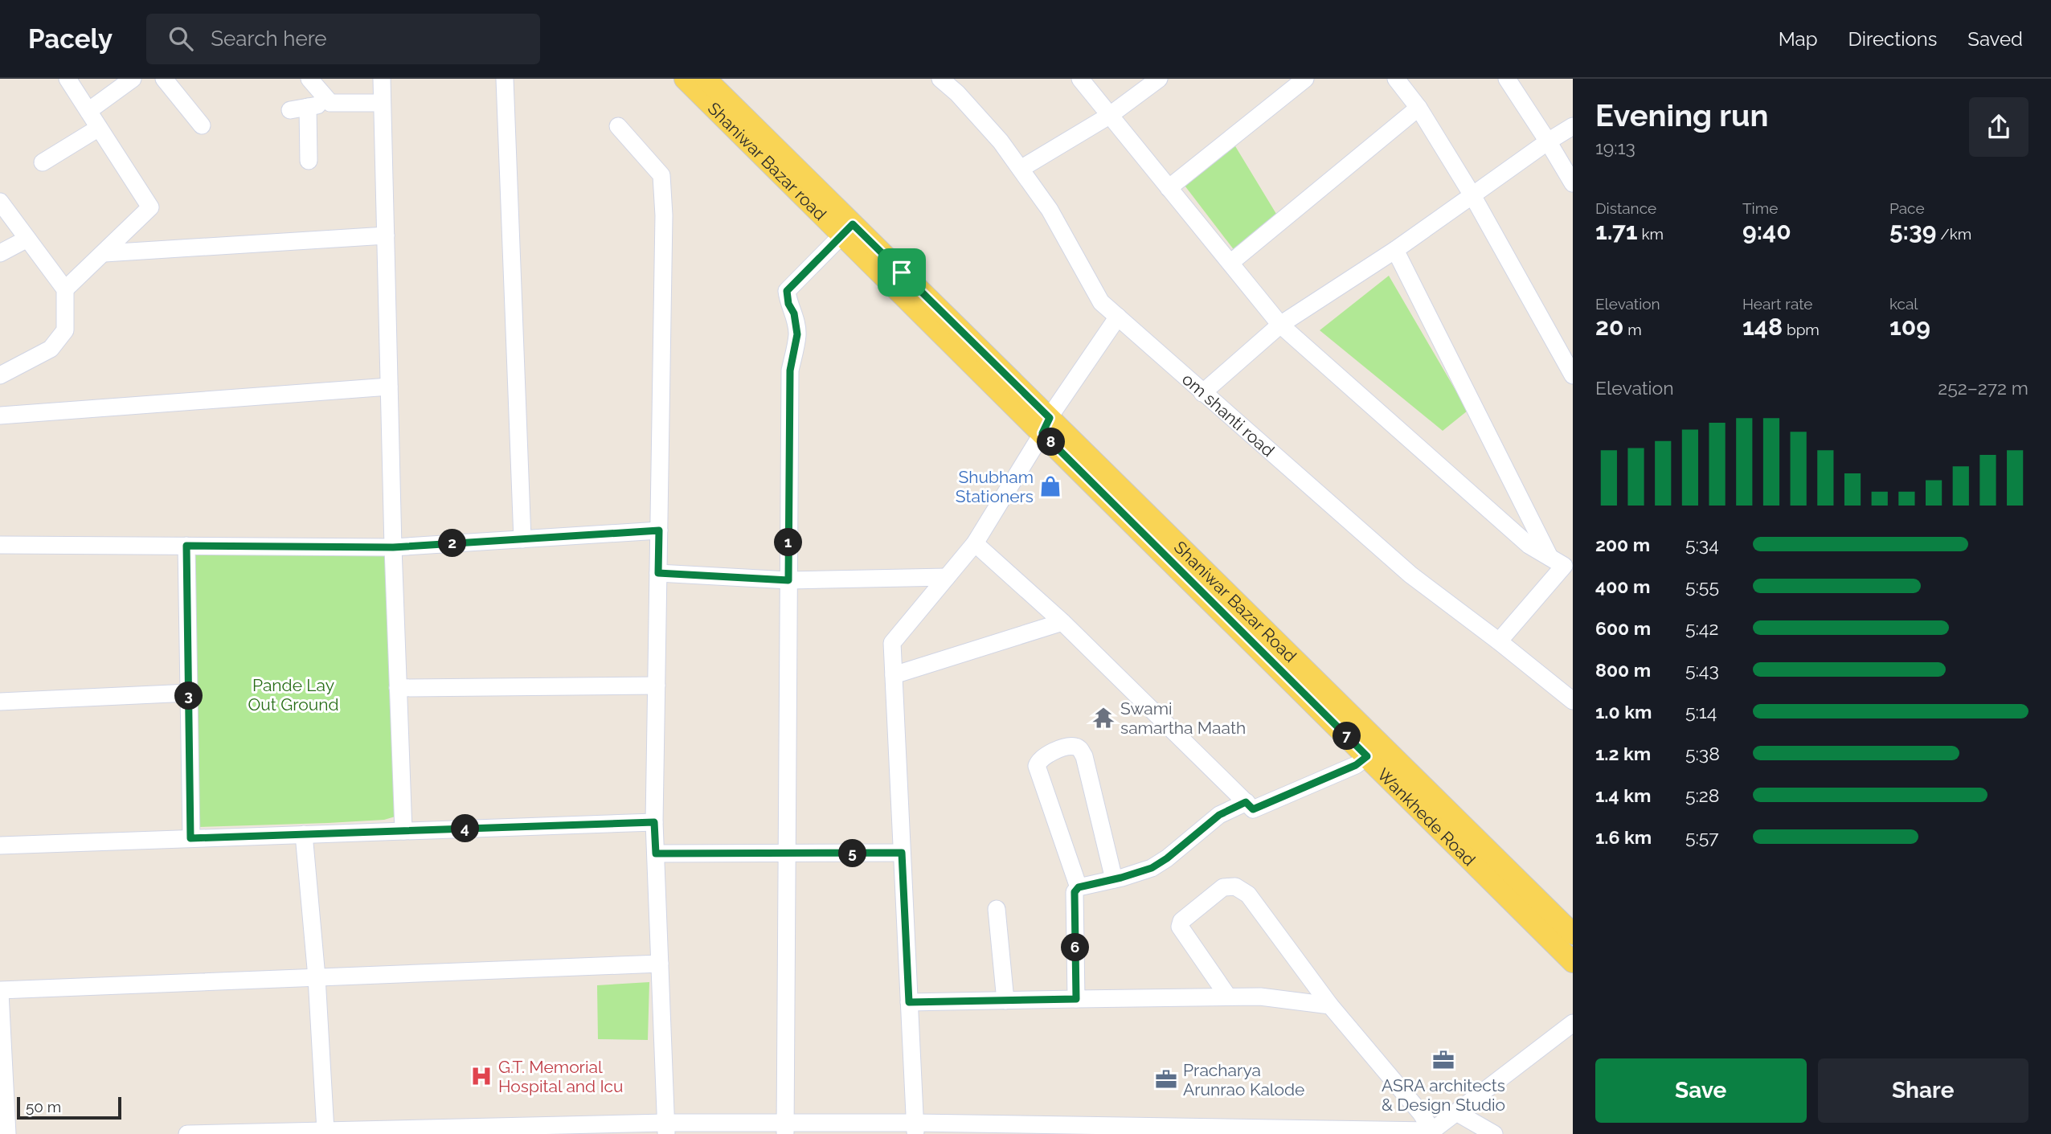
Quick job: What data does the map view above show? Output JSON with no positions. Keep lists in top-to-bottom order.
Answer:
{
  "streets": {
    "main road": ["Shaniwar Bazar road", "Shaniwar Bazar Road", "Wankhede Road"],
    "street": ["om shanti road"]
  },
  "crossings": [
    ["Shaniwar Bazar road", "Shaniwar Bazar Road"],
    ["Shaniwar Bazar road", "Wankhede Road"],
    ["Shaniwar Bazar Road", "Wankhede Road"]
  ],
  "parks": ["Pande Lay Out Ground"],
  "places": {
    "shop": ["Shubham Stationers"],
    "temple": ["Swami samartha Maath"],
    "office": ["ASRA architects & Design Studio", "Pracharya Arunrao Kalode"],
    "hospital": ["G.T. Memorial Hospital and Icu"]
  },
  "scale_bar": "50 m",
  "page": {
    "header": "Pacely",
    "search": "Search here",
    "nav": ["Map", "Directions", "Saved"],
    "heading": ["Evening run", "19:13"],
    "stats": [
      ["Distance", "1.71 km"],
      ["Time", "9:40"],
      ["Pace", "5:39 /km"],
      ["Elevation", "20 m"],
      ["Heart rate", "148 bpm"],
      ["kcal", "109"]
    ],
    "chart": ["Elevation", "252–272 m"],
    "pins": [
      "8",
      "1",
      "2",
      "3",
      "7",
      "4",
      "5",
      "6"
    ],
    "list": [
      {
        "name": "200 m",
        "note": "5:34"
      },
      {
        "name": "400 m",
        "note": "5:55"
      },
      {
        "name": "600 m",
        "note": "5:42"
      },
      {
        "name": "800 m",
        "note": "5:43"
      },
      {
        "name": "1.0 km",
        "note": "5:14"
      },
      {
        "name": "1.2 km",
        "note": "5:38"
      },
      {
        "name": "1.4 km",
        "note": "5:28"
      },
      {
        "name": "1.6 km",
        "note": "5:57"
      }
    ],
    "buttons": ["Save", "Share"],
    "scale": "50 m"
  }
}
